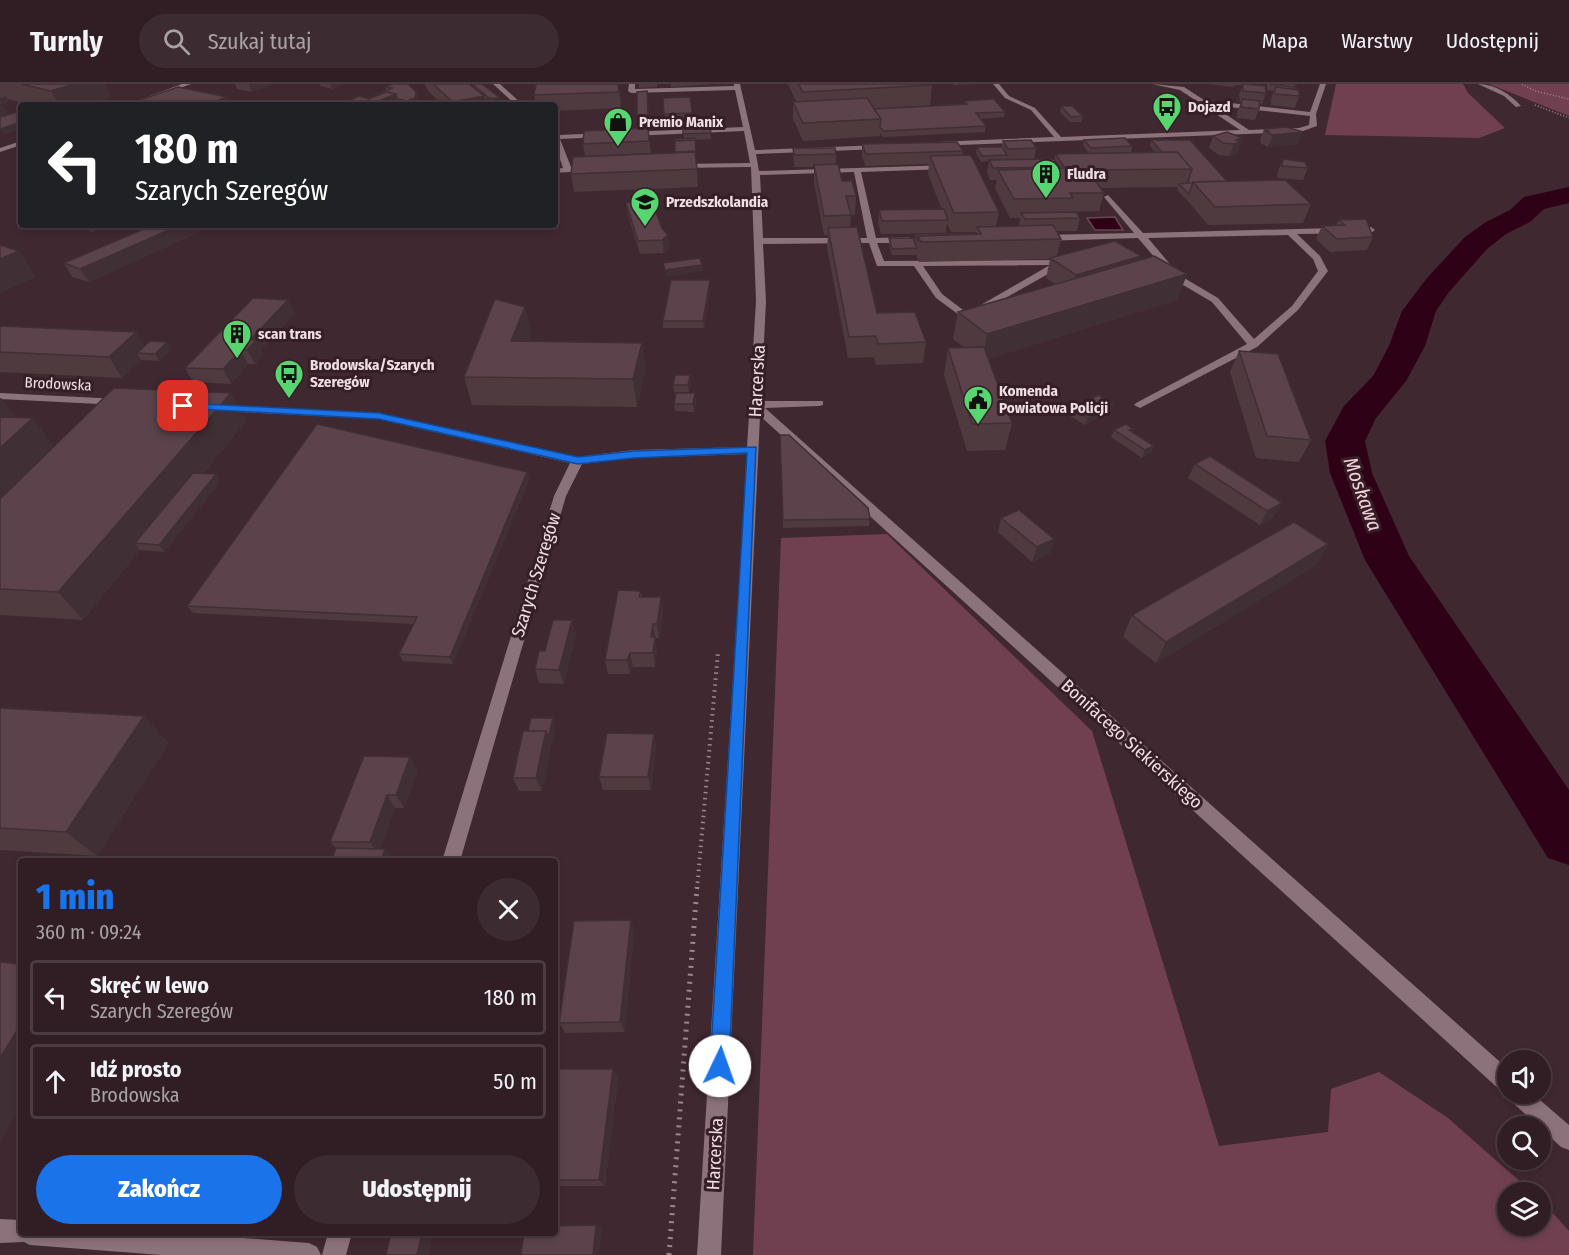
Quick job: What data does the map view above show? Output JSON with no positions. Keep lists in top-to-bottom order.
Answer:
{
  "streets": {
    "street": [
      "Harcerska",
      "Brodowska",
      "Szarych Szeregów",
      "Bonifacego Siekierskiego"
    ]
  },
  "crossings": [
    ["Harcerska", "Bonifacego Siekierskiego"]
  ],
  "water": ["Moskawa"],
  "places": {
    "bus stop": ["Dojazd", "Brodowska/Szarych Szeregów"],
    "shop": ["Premio Manix"],
    "building": ["Fludra", "scan trans"],
    "school or university": ["Przedszkolandia"],
    "public building": ["Komenda Powiatowa Policji"]
  },
  "page": {
    "header": "Turnly",
    "search": "Szukaj tutaj",
    "nav": ["Mapa", "Warstwy", "Udostępnij"],
    "turn": ["180 m", "Szarych Szeregów"],
    "heading": ["1 min", "360 m · 09:24"],
    "list": [
      {
        "name": "Skręć w lewo",
        "note": "Szarych Szeregów",
        "value": "180 m"
      },
      {
        "name": "Idź prosto",
        "note": "Brodowska",
        "value": "50 m"
      }
    ],
    "buttons": ["Zakończ", "Udostępnij"]
  }
}
